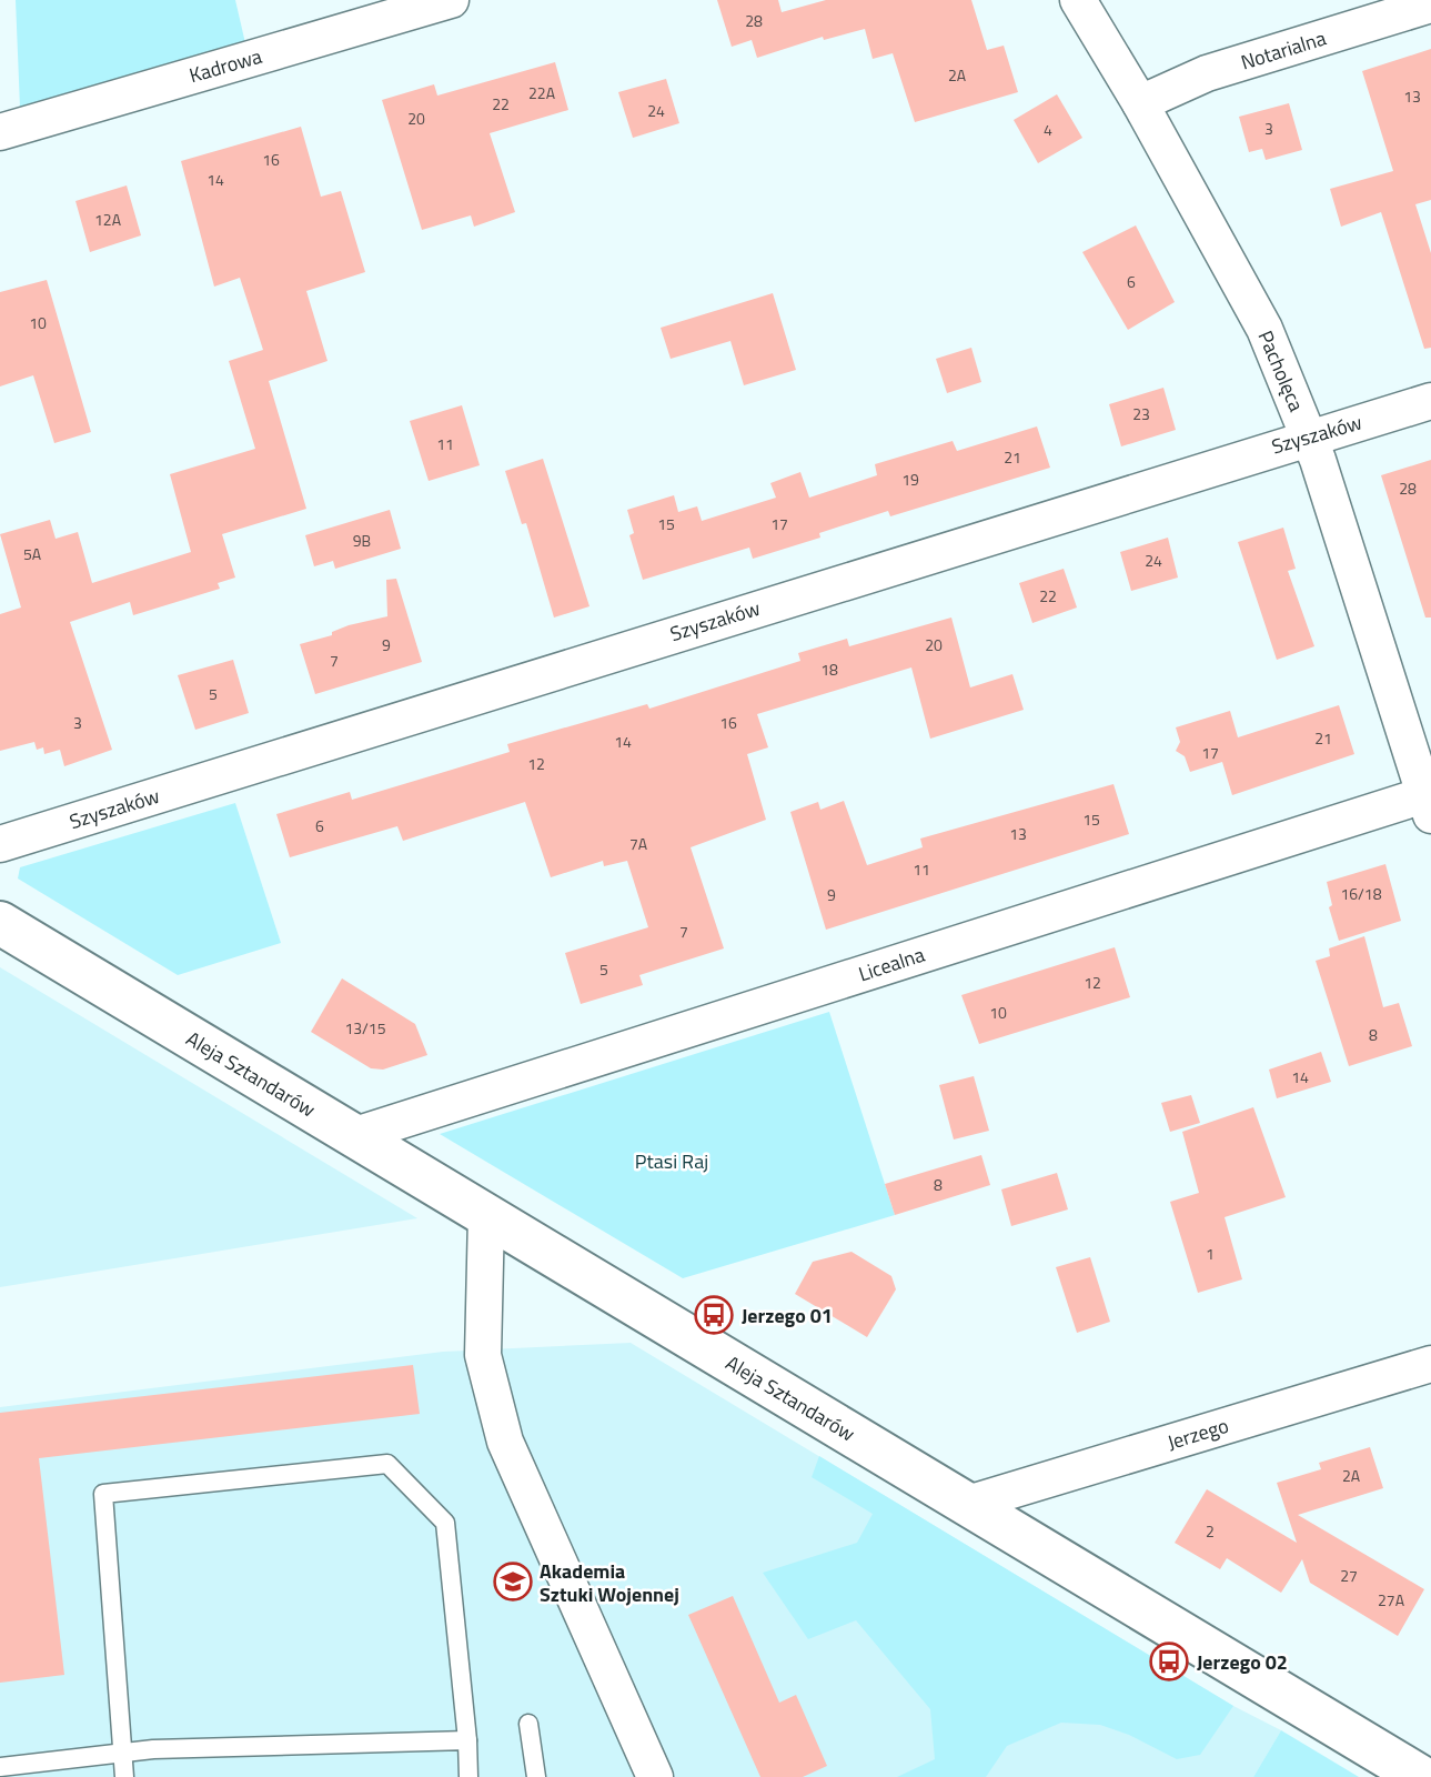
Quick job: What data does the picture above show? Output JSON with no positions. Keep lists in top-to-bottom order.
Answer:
{
  "streets": {
    "street": [
      "Notarialna",
      "Kadrowa",
      "Pacholęca",
      "Szyszaków",
      "Licealna",
      "Aleja Sztandarów",
      "Jerzego"
    ]
  },
  "crossings": [
    ["Notarialna", "Pacholęca"],
    ["Pacholęca", "Szyszaków"],
    ["Pacholęca", "Licealna"],
    ["Licealna", "Aleja Sztandarów"],
    ["Aleja Sztandarów", "Jerzego"]
  ],
  "parks": ["Ptasi Raj"],
  "places": {
    "bus stop": ["Jerzego 01", "Jerzego 02"],
    "school or university": ["Akademia Sztuki Wojennej"]
  },
  "house_numbers": [
    "28",
    "2A",
    "22A",
    "13",
    "22",
    "24",
    "20",
    "3",
    "4",
    "16",
    "14",
    "12A",
    "6",
    "10",
    "23",
    "11",
    "21",
    "19",
    "28",
    "15",
    "17",
    "9B",
    "5A",
    "24",
    "22",
    "9",
    "20",
    "7",
    "18",
    "5",
    "3",
    "16",
    "21",
    "14",
    "17",
    "12",
    "15",
    "6",
    "13",
    "7A",
    "11",
    "16/18",
    "9",
    "7",
    "5",
    "12",
    "10",
    "13/15",
    "8",
    "14",
    "8",
    "1",
    "2A",
    "2",
    "27",
    "27A"
  ]
}
